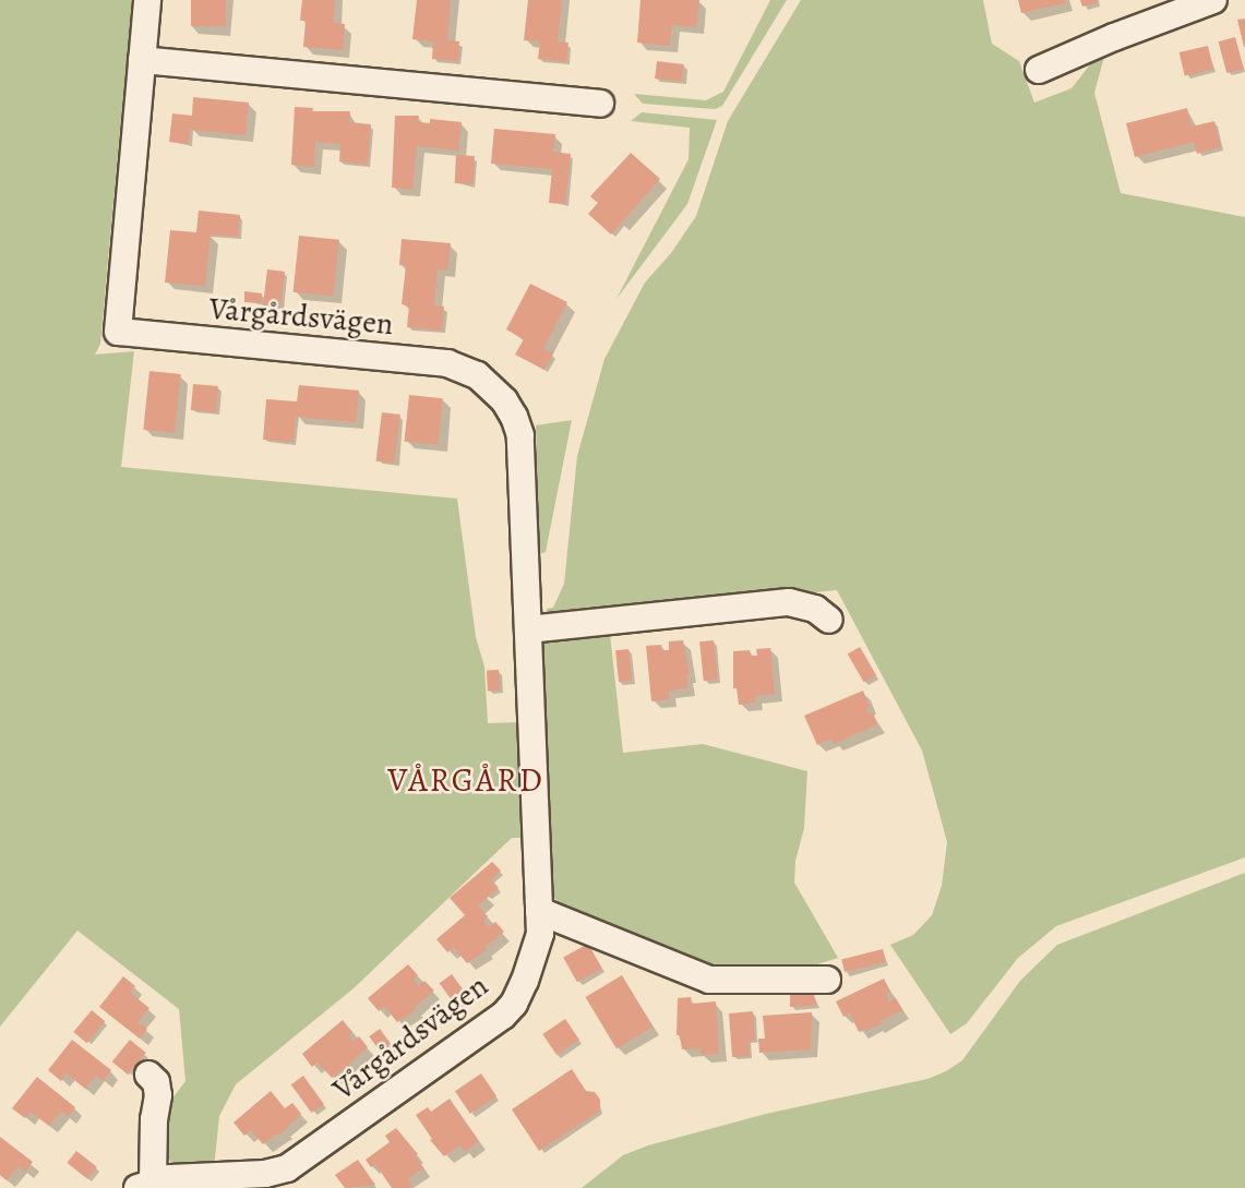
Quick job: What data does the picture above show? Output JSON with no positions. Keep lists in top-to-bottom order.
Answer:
{
  "streets": {
    "street": ["Vårgårdsvägen"]
  },
  "districts": ["VÅRGÅRD"]
}
